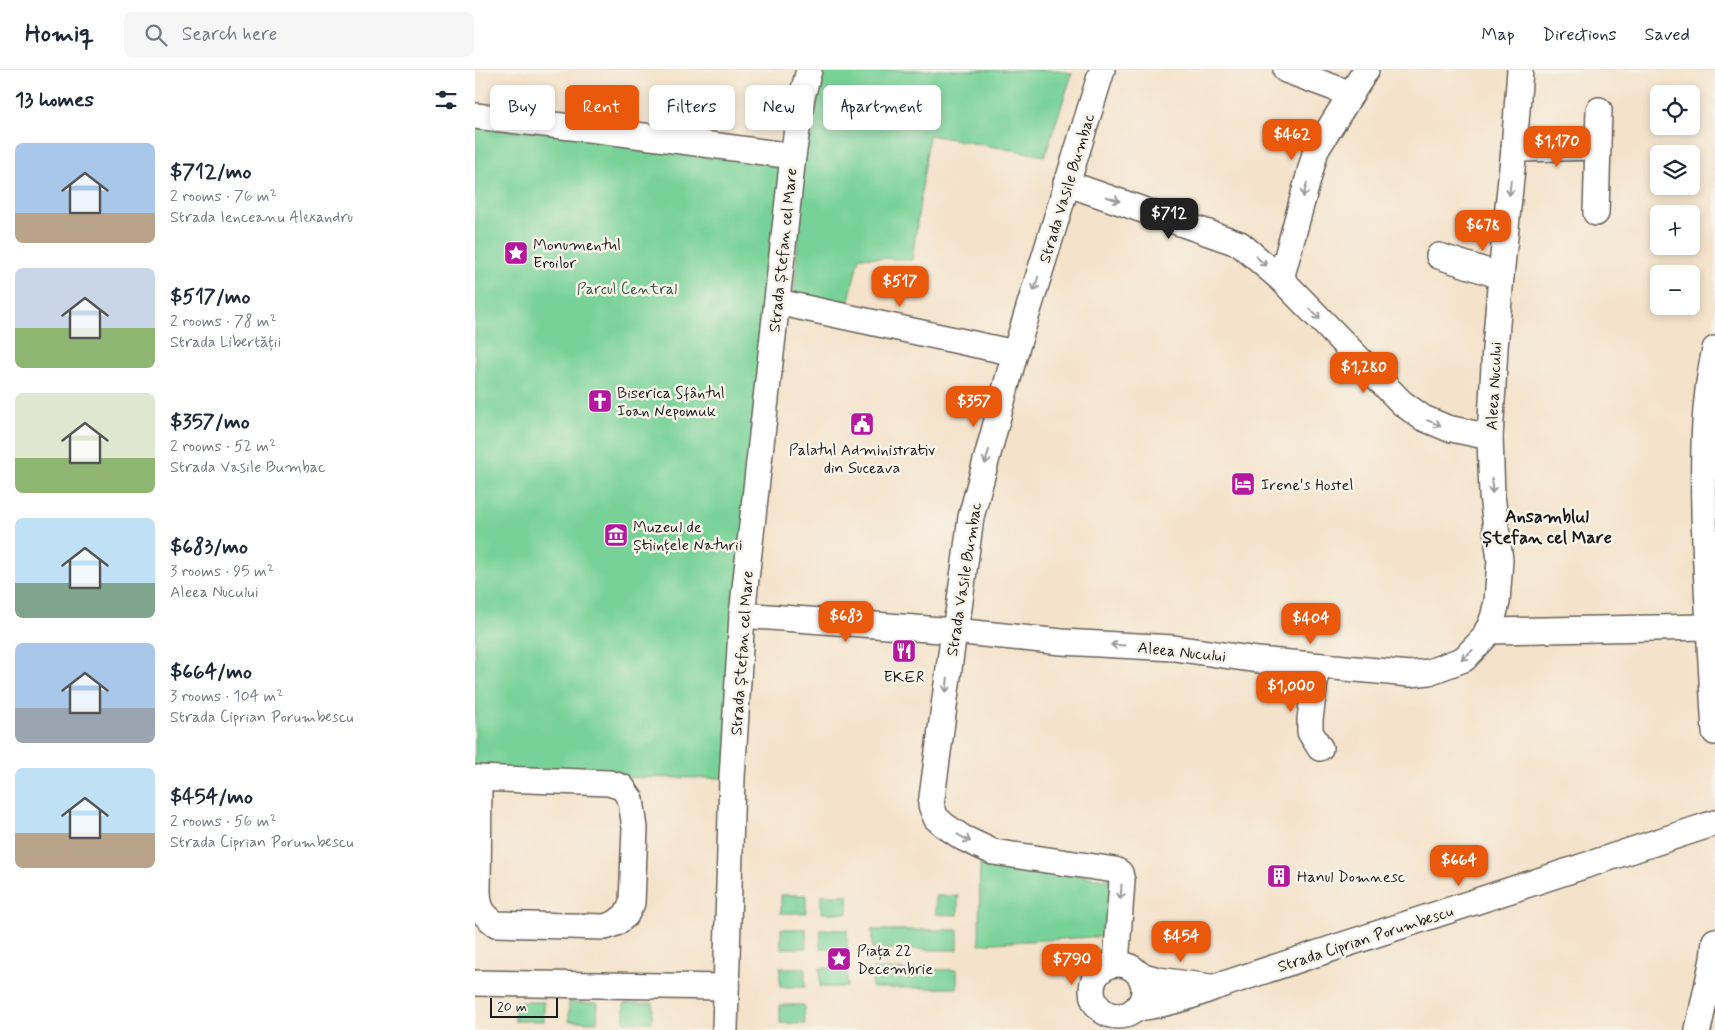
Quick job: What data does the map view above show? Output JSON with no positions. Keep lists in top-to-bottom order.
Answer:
{
  "streets": {
    "street": [
      "Strada Vasile Bumbac",
      "Strada Ștefan cel Mare",
      "Aleea Nucului",
      "Strada Ciprian Porumbescu"
    ]
  },
  "crossings": [
    ["Strada Vasile Bumbac", "Aleea Nucului"],
    ["Strada Vasile Bumbac", "Strada Ciprian Porumbescu"],
    ["Strada Ștefan cel Mare", "Aleea Nucului"]
  ],
  "one_way": ["Strada Vasile Bumbac"],
  "districts": ["Ansamblul Ștefan cel Mare"],
  "parks": ["Parcul Central"],
  "places": {
    "place": ["Monumentul Eroilor", "Piața 22 Decembrie"],
    "church": ["Biserica Sfântul Ioan Nepomuk"],
    "public building": ["Palatul Administrativ din Suceava"],
    "hotel": ["Irene's Hostel"],
    "museum": ["Muzeul de Științele Naturii"],
    "restaurant": ["EKER"],
    "building": ["Hanul Domnesc"]
  },
  "scale_bar": "20 m",
  "page": {
    "header": "Homiq",
    "search": "Search here",
    "nav": ["Map", "Directions", "Saved"],
    "heading": "13 homes",
    "map_buttons": ["+", "−"],
    "chip": [
      "Buy",
      "Rent",
      "Filters",
      "New",
      "Apartment"
    ],
    "price": [
      "$462",
      "$1,170",
      "$712",
      "$678",
      "$517",
      "$1,280",
      "$357",
      "$683",
      "$404",
      "$1,000",
      "$664",
      "$454",
      "$790"
    ],
    "list": [
      {
        "name": "$712/mo",
        "note": "2 rooms · 76 m² · Strada Ienceanu Alexandru"
      },
      {
        "name": "$517/mo",
        "note": "2 rooms · 78 m² · Strada Libertății"
      },
      {
        "name": "$357/mo",
        "note": "2 rooms · 52 m² · Strada Vasile Bumbac"
      },
      {
        "name": "$683/mo",
        "note": "3 rooms · 95 m² · Aleea Nucului"
      },
      {
        "name": "$664/mo",
        "note": "3 rooms · 104 m² · Strada Ciprian Porumbescu"
      },
      {
        "name": "$454/mo",
        "note": "2 rooms · 56 m² · Strada Ciprian Porumbescu"
      }
    ],
    "scale": "20 m"
  }
}
